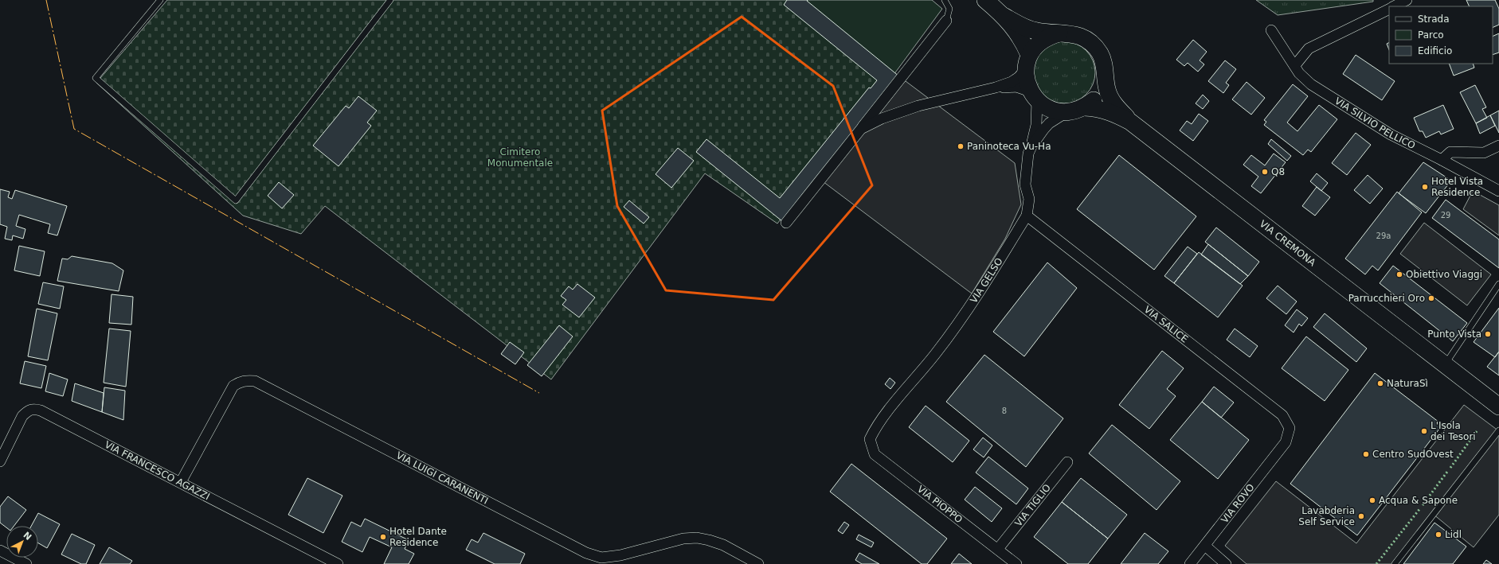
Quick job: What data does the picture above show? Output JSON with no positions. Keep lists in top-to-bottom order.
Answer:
{
  "streets": {
    "main road": ["VIA CREMONA"],
    "street": [
      "VIA SILVIO PELLICO",
      "VIA GELSO",
      "VIA SALICE",
      "VIA FRANCESCO AGAZZI",
      "VIA LUIGI CARANENTI",
      "VIA ROVO",
      "VIA PIOPPO",
      "VIA TIGLIO"
    ]
  },
  "crossings": [
    ["VIA CREMONA", "VIA GELSO"],
    ["VIA GELSO", "VIA SALICE"],
    ["VIA GELSO", "VIA PIOPPO"],
    ["VIA SALICE", "VIA ROVO"],
    ["VIA FRANCESCO AGAZZI", "VIA LUIGI CARANENTI"],
    ["VIA PIOPPO", "VIA TIGLIO"]
  ],
  "parks": ["Cimitero Monumentale"],
  "places": [
    "Paninoteca Vu-Ha",
    "Q8",
    "Hotel Vista Residence",
    "Obiettivo Viaggi",
    "Parrucchieri Oro",
    "Punto Vista",
    "NaturaSì",
    "L'Isola dei Tesori",
    "Centro SudOvest",
    "Acqua & Sapone",
    "Lavabderia Self Service",
    "Lidl",
    "Hotel Dante Residence"
  ],
  "house_numbers": ["29", "29a", "8"],
  "legend": ["Strada", "Parco", "Edificio"],
  "north": "top right"
}
